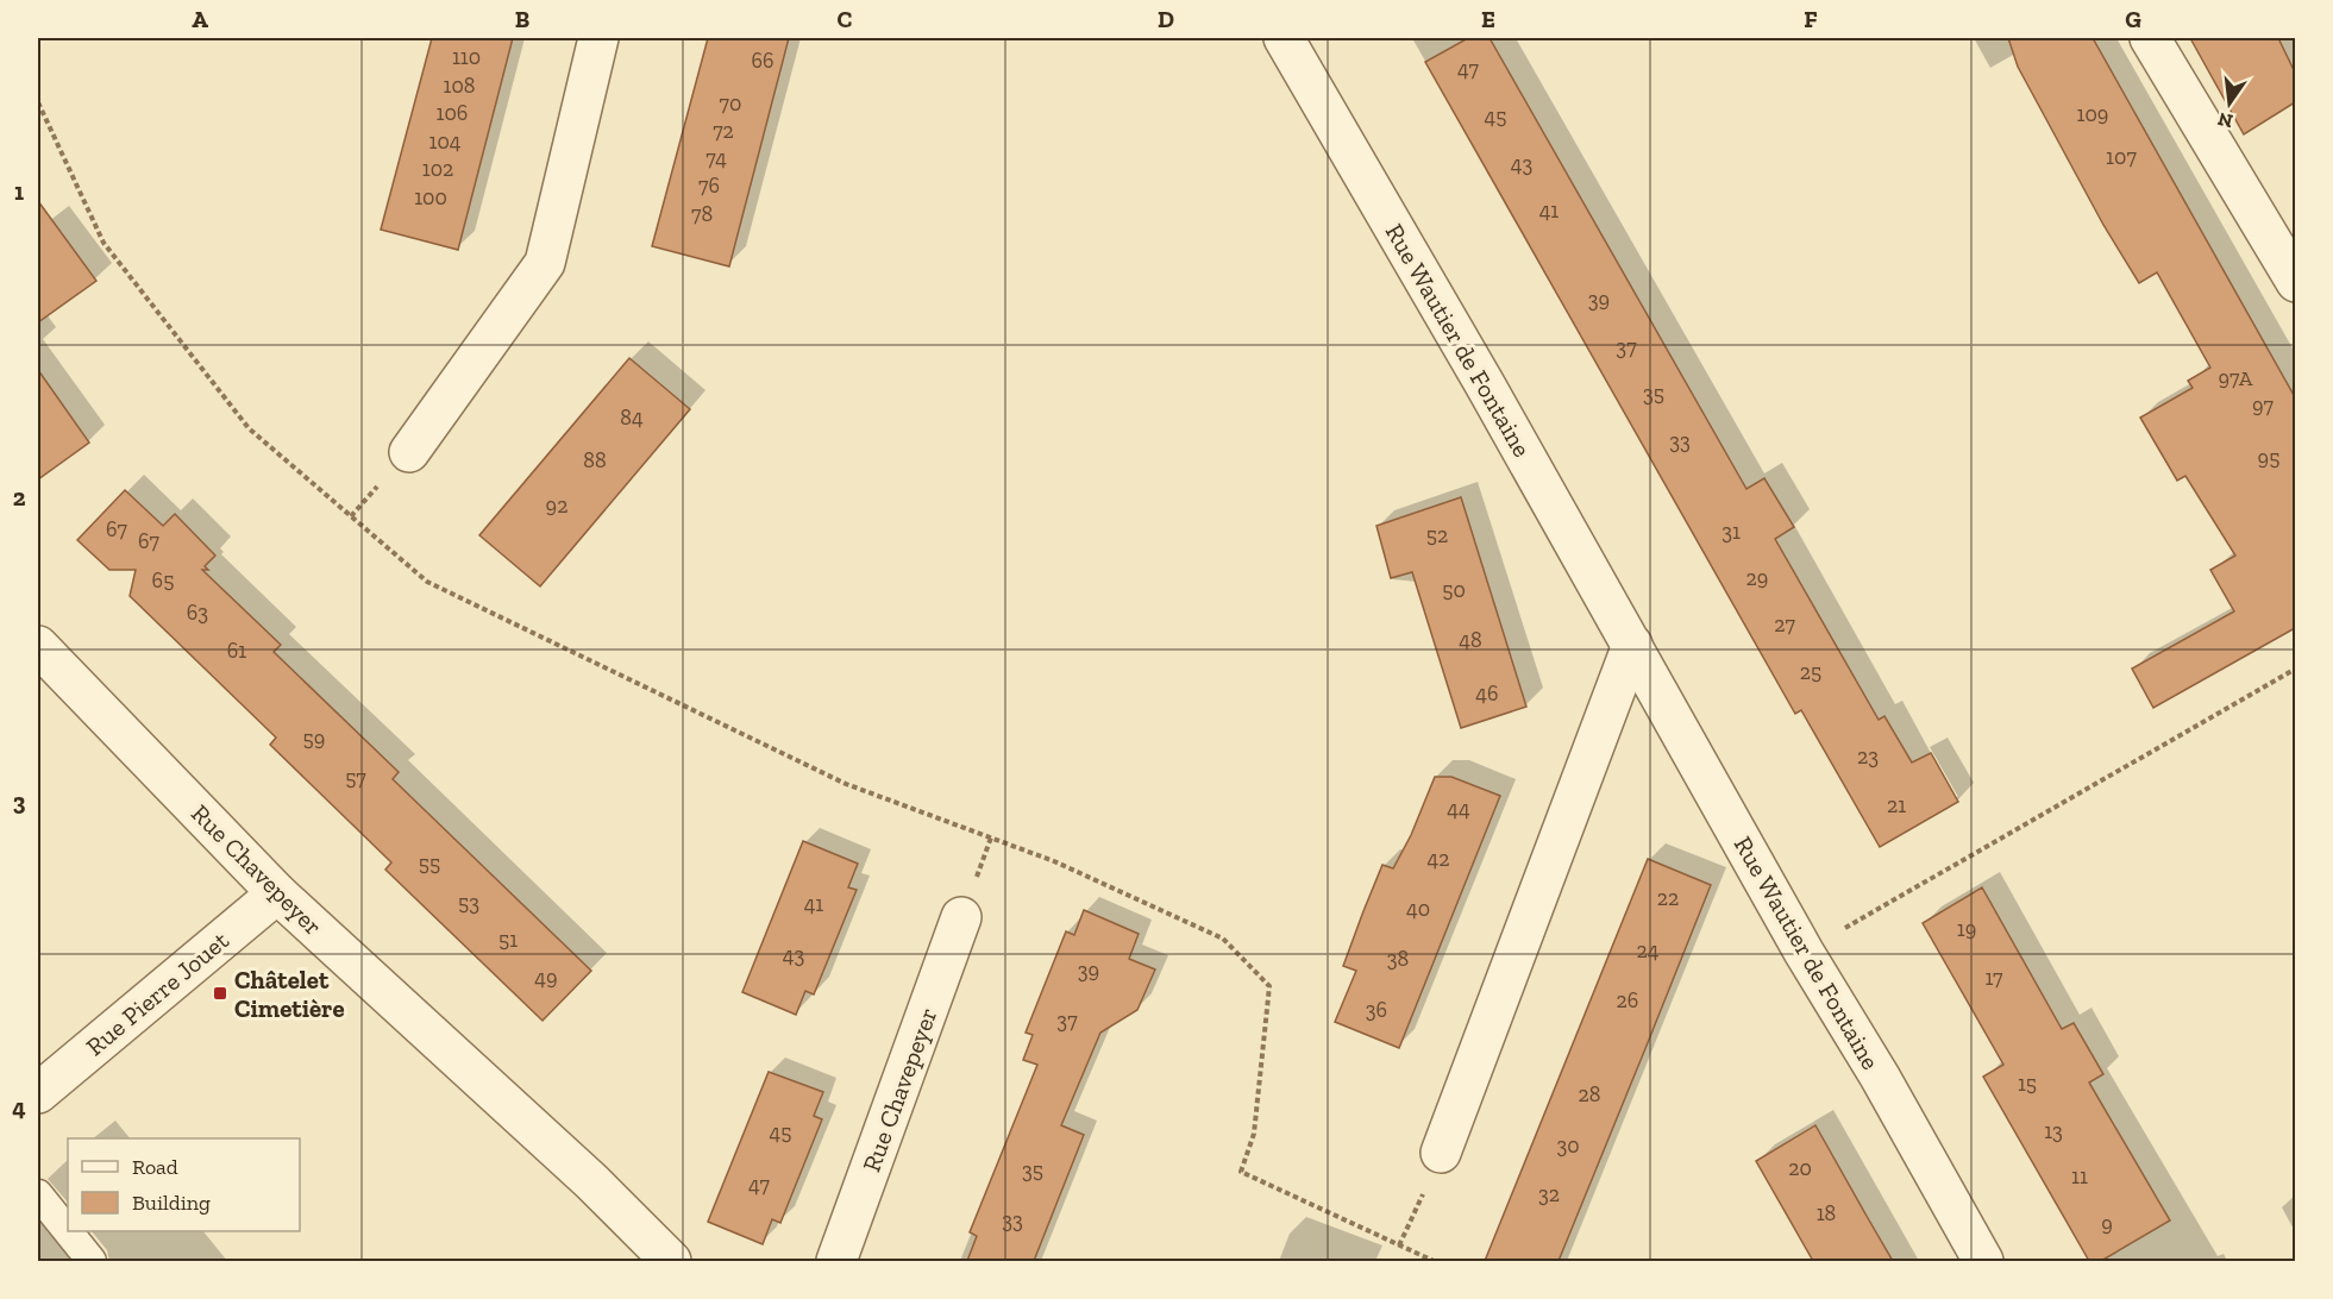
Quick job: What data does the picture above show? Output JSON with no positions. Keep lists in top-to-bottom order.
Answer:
{
  "streets": {
    "street": ["Rue Wautier de Fontaine", "Rue Chavepeyer", "Rue Pierre Jouet"]
  },
  "crossings": [
    ["Rue Chavepeyer", "Rue Pierre Jouet"]
  ],
  "places": {
    "transit": ["Châtelet Cimetière"]
  },
  "house_numbers": [
    "110",
    "66",
    "47",
    "108",
    "70",
    "106",
    "109",
    "45",
    "72",
    "104",
    "107",
    "74",
    "43",
    "102",
    "76",
    "100",
    "41",
    "78",
    "39",
    "37",
    "97A",
    "35",
    "97",
    "84",
    "33",
    "95",
    "88",
    "92",
    "67",
    "31",
    "52",
    "67",
    "29",
    "65",
    "50",
    "63",
    "27",
    "48",
    "61",
    "25",
    "46",
    "59",
    "23",
    "57",
    "21",
    "44",
    "42",
    "55",
    "22",
    "53",
    "41",
    "40",
    "19",
    "51",
    "24",
    "43",
    "38",
    "39",
    "49",
    "17",
    "26",
    "36",
    "37",
    "15",
    "28",
    "13",
    "45",
    "30",
    "20",
    "35",
    "11",
    "47",
    "32",
    "18",
    "33",
    "9"
  ],
  "legend": ["Road", "Building"],
  "north": "bottom",
  "grid": {
    "columns": [
      "A",
      "B",
      "C",
      "D",
      "E",
      "F",
      "G"
    ],
    "rows": [
      "1",
      "2",
      "3",
      "4"
    ]
  }
}
